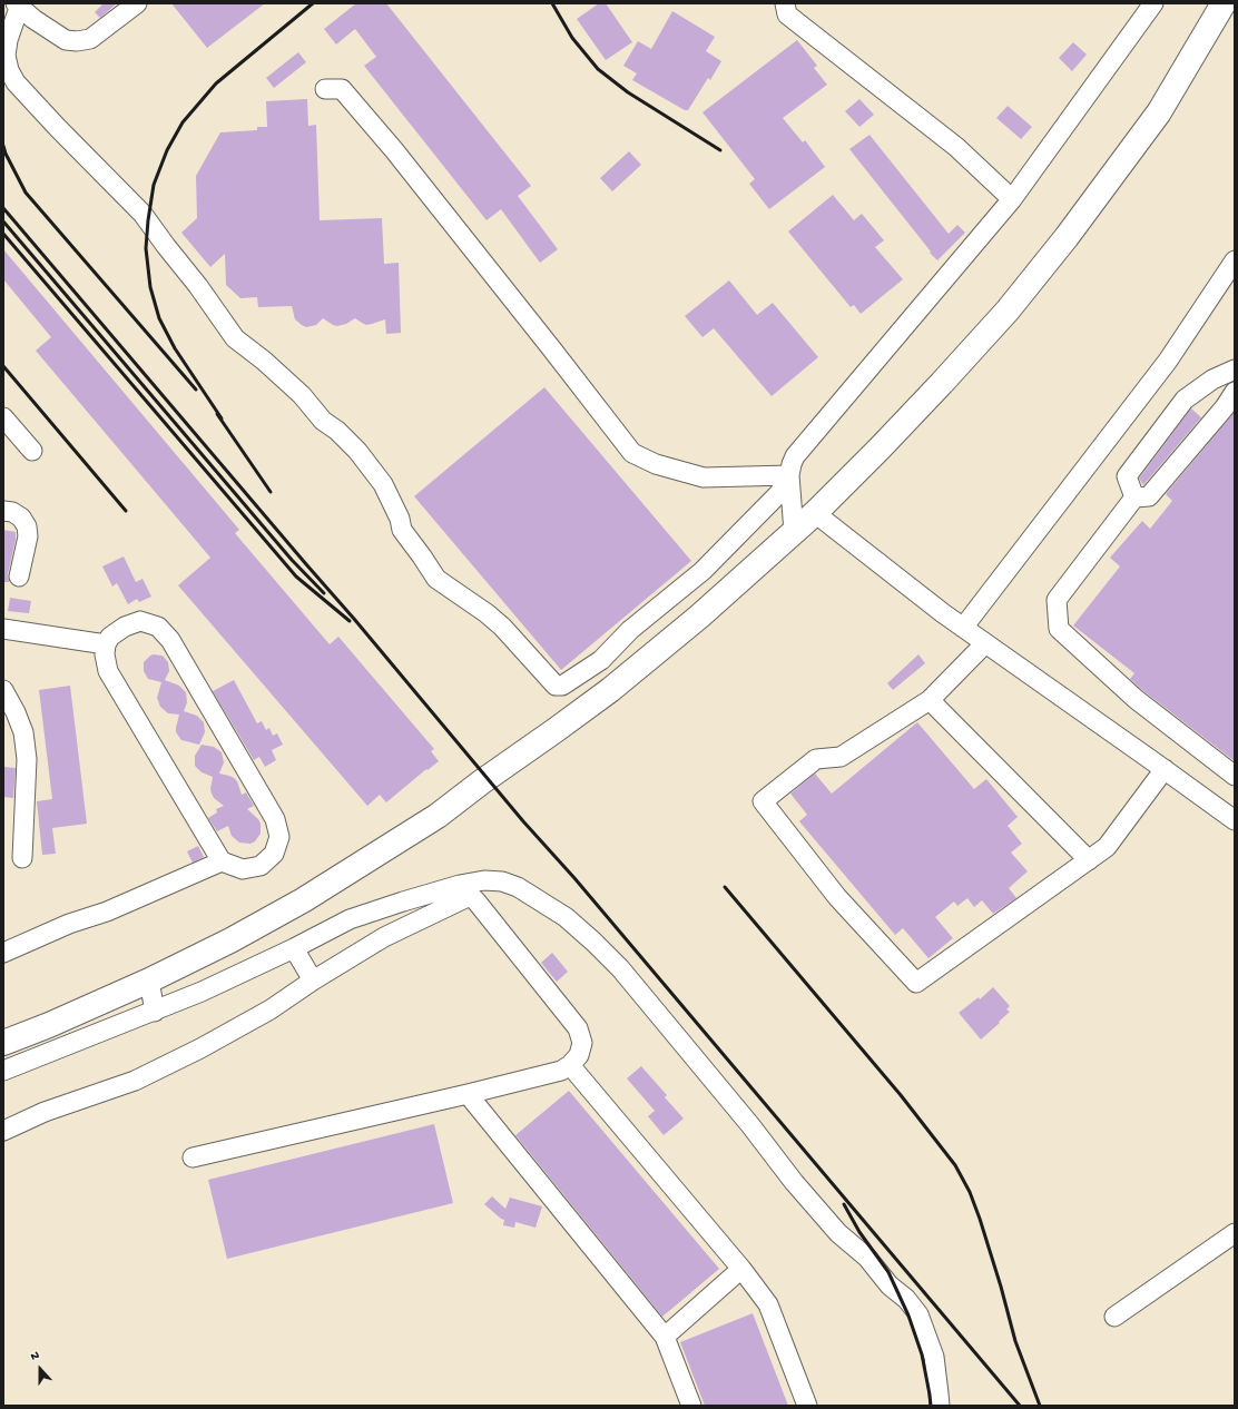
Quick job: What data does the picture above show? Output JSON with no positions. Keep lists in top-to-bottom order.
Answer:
{
  "north": "top"
}
